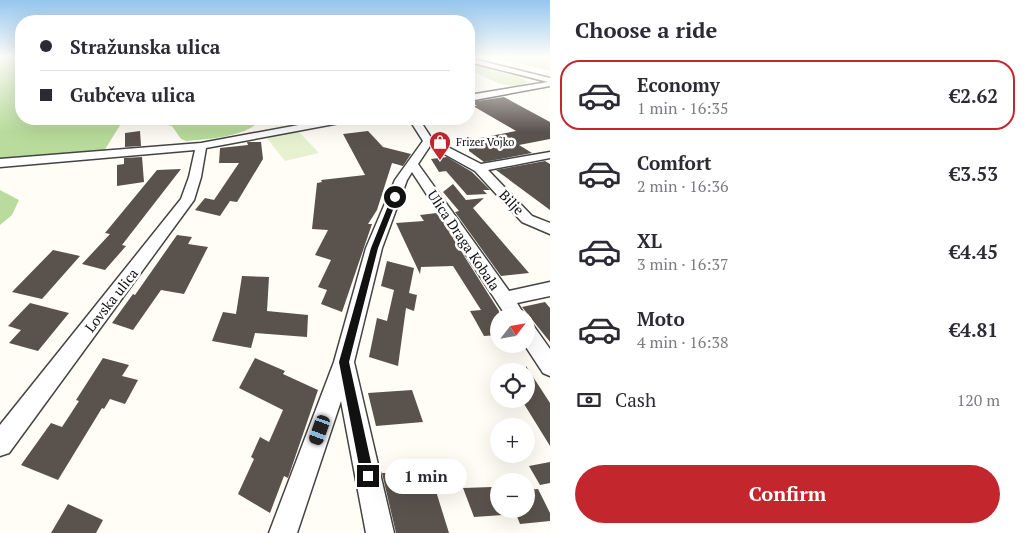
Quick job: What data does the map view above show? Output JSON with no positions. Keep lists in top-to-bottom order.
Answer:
{
  "streets": {
    "street": ["Bilje", "Ulica Draga Kobala", "Lovska ulica"]
  },
  "places": {
    "shop": ["Frizer Vojko"]
  },
  "north": "top right",
  "page": {
    "heading": "Choose a ride",
    "banner": ["Stražunska ulica", "Gubčeva ulica"],
    "list": [
      {
        "name": "Economy",
        "note": "1 min · 16:35",
        "value": "€2.62"
      },
      {
        "name": "Comfort",
        "note": "2 min · 16:36",
        "value": "€3.53"
      },
      {
        "name": "XL",
        "note": "3 min · 16:37",
        "value": "€4.45"
      },
      {
        "name": "Moto",
        "note": "4 min · 16:38",
        "value": "€4.81"
      }
    ],
    "map_buttons": ["+", "−"],
    "pay": ["Cash", "120 m"],
    "buttons": "Confirm",
    "bubble": "1 min"
  }
}
